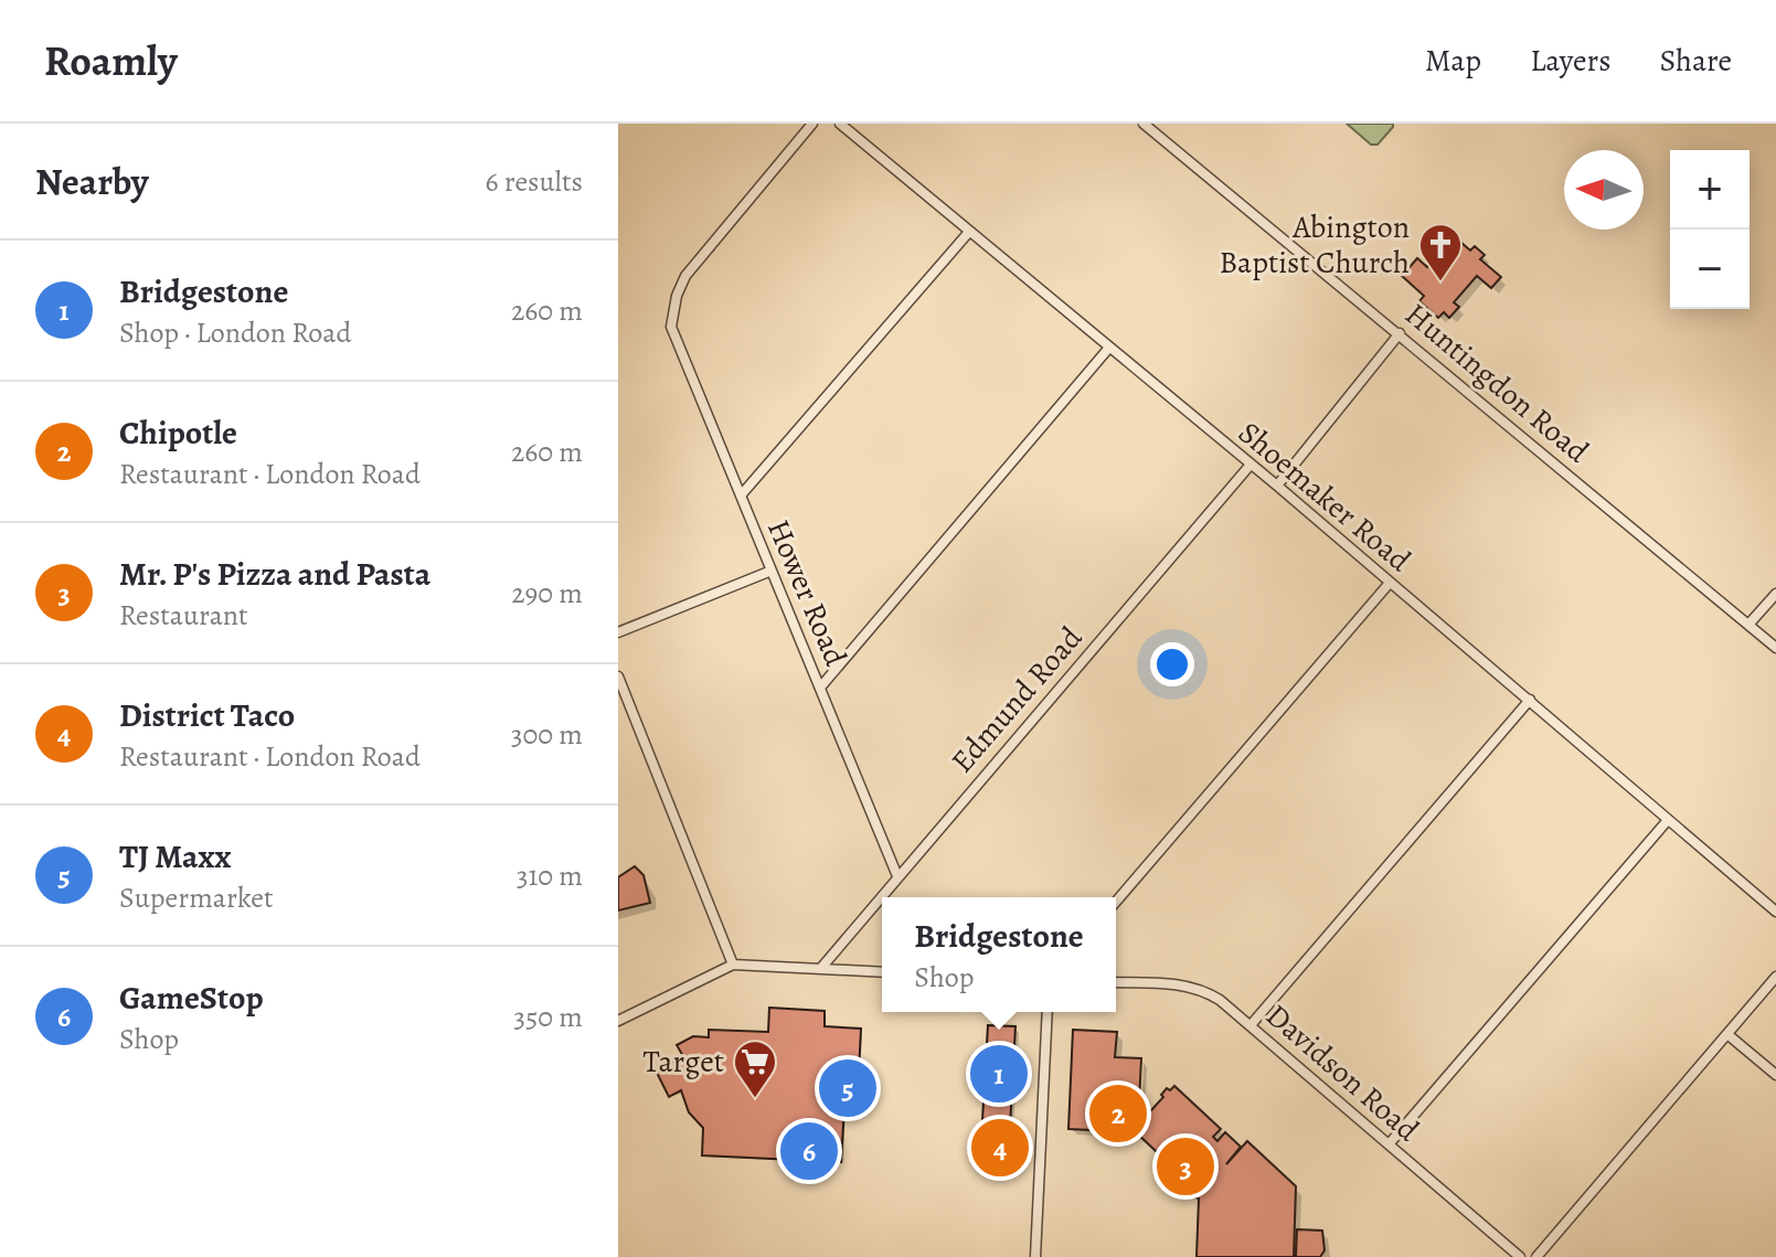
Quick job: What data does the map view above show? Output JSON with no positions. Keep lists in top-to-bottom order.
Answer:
{
  "streets": {
    "street": [
      "Huntingdon Road",
      "Shoemaker Road",
      "Hower Road",
      "Edmund Road",
      "Davidson Road"
    ]
  },
  "crossings": [
    ["Shoemaker Road", "Edmund Road"],
    ["Hower Road", "Edmund Road"]
  ],
  "places": {
    "church": ["Abington Baptist Church"],
    "supermarket": ["Target"]
  },
  "north": "left",
  "page": {
    "header": "Roamly",
    "nav": ["Map", "Layers", "Share"],
    "heading": ["Nearby", "6 results"],
    "map_buttons": ["+", "−"],
    "list": [
      {
        "mark": "1",
        "name": "Bridgestone",
        "note": "Shop · London Road",
        "value": "260 m"
      },
      {
        "mark": "2",
        "name": "Chipotle",
        "note": "Restaurant · London Road",
        "value": "260 m"
      },
      {
        "mark": "3",
        "name": "Mr. P's Pizza and Pasta",
        "note": "Restaurant",
        "value": "290 m"
      },
      {
        "mark": "4",
        "name": "District Taco",
        "note": "Restaurant · London Road",
        "value": "300 m"
      },
      {
        "mark": "5",
        "name": "TJ Maxx",
        "note": "Supermarket",
        "value": "310 m"
      },
      {
        "mark": "6",
        "name": "GameStop",
        "note": "Shop",
        "value": "350 m"
      }
    ],
    "popup": ["Bridgestone", "Shop"],
    "pins": [
      "1",
      "5",
      "2",
      "4",
      "6",
      "3"
    ]
  }
}
